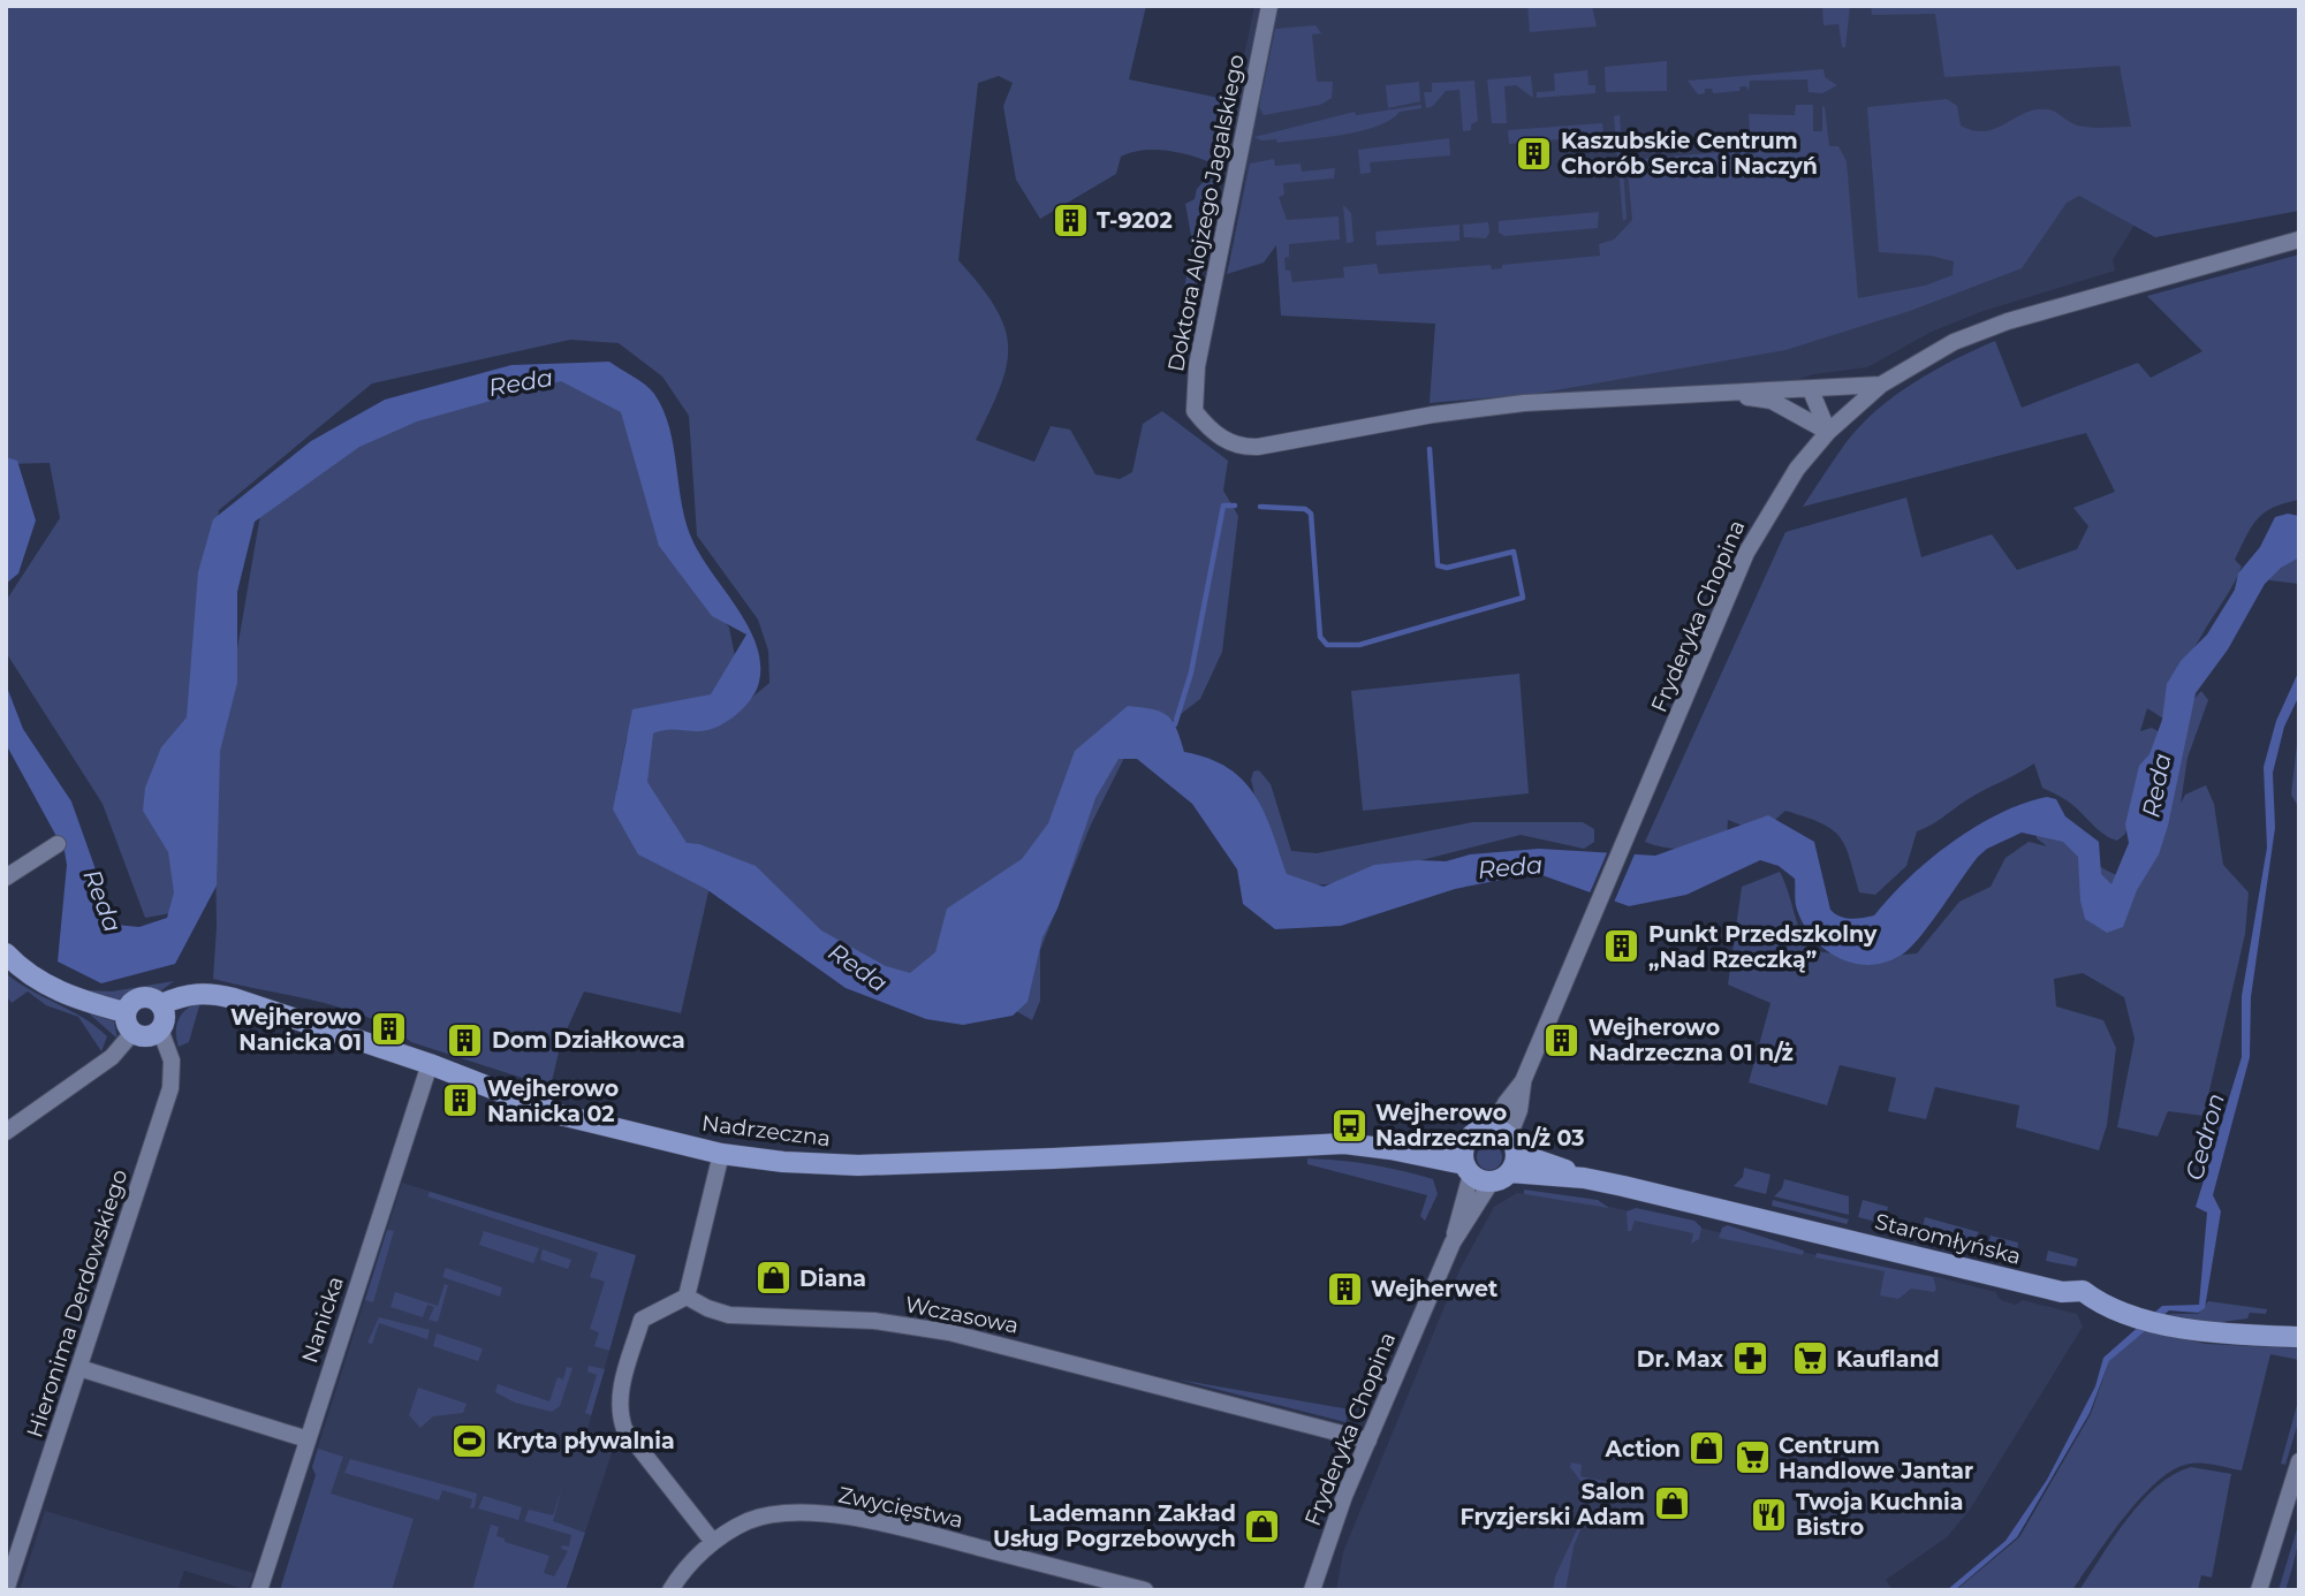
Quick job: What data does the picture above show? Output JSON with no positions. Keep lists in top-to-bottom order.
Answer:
{
  "streets": {
    "main road": ["Nadrzeczna", "Staromłyńska"],
    "street": [
      "Doktora Alojzego Jagalskiego",
      "Fryderyka Chopina",
      "Hieronima Derdowskiego",
      "Wczasowa",
      "Nanicka",
      "Zwycięstwa"
    ]
  },
  "crossings": [
    ["Doktora Alojzego Jagalskiego", "Fryderyka Chopina"],
    ["Fryderyka Chopina", "Nadrzeczna"],
    ["Fryderyka Chopina", "Staromłyńska"],
    ["Fryderyka Chopina", "Wczasowa"],
    ["Nadrzeczna", "Hieronima Derdowskiego"],
    ["Nadrzeczna", "Nanicka"]
  ],
  "water": ["Reda", "Cedron"],
  "places": {
    "building": [
      "Kaszubskie Centrum Chorób Serca i Naczyń",
      "T-9202",
      "Punkt Przedszkolny „Nad Rzeczką”",
      "Wejherowo Nanicka 01",
      "Dom Działkowca",
      "Wejherowo Nadrzeczna 01 n/ż",
      "Wejherowo Nanicka 02",
      "Wejherwet"
    ],
    "bus stop": ["Wejherowo Nadrzeczna n/ż 03"],
    "shop": [
      "Diana",
      "Action",
      "Salon Fryzjerski Adam",
      "Lademann Zakład Usług Pogrzebowych"
    ],
    "pharmacy": ["Dr. Max"],
    "supermarket": ["Kaufland", "Centrum Handlowe Jantar"],
    "sports": ["Kryta pływalnia"],
    "restaurant": ["Twoja Kuchnia Bistro"]
  }
}
